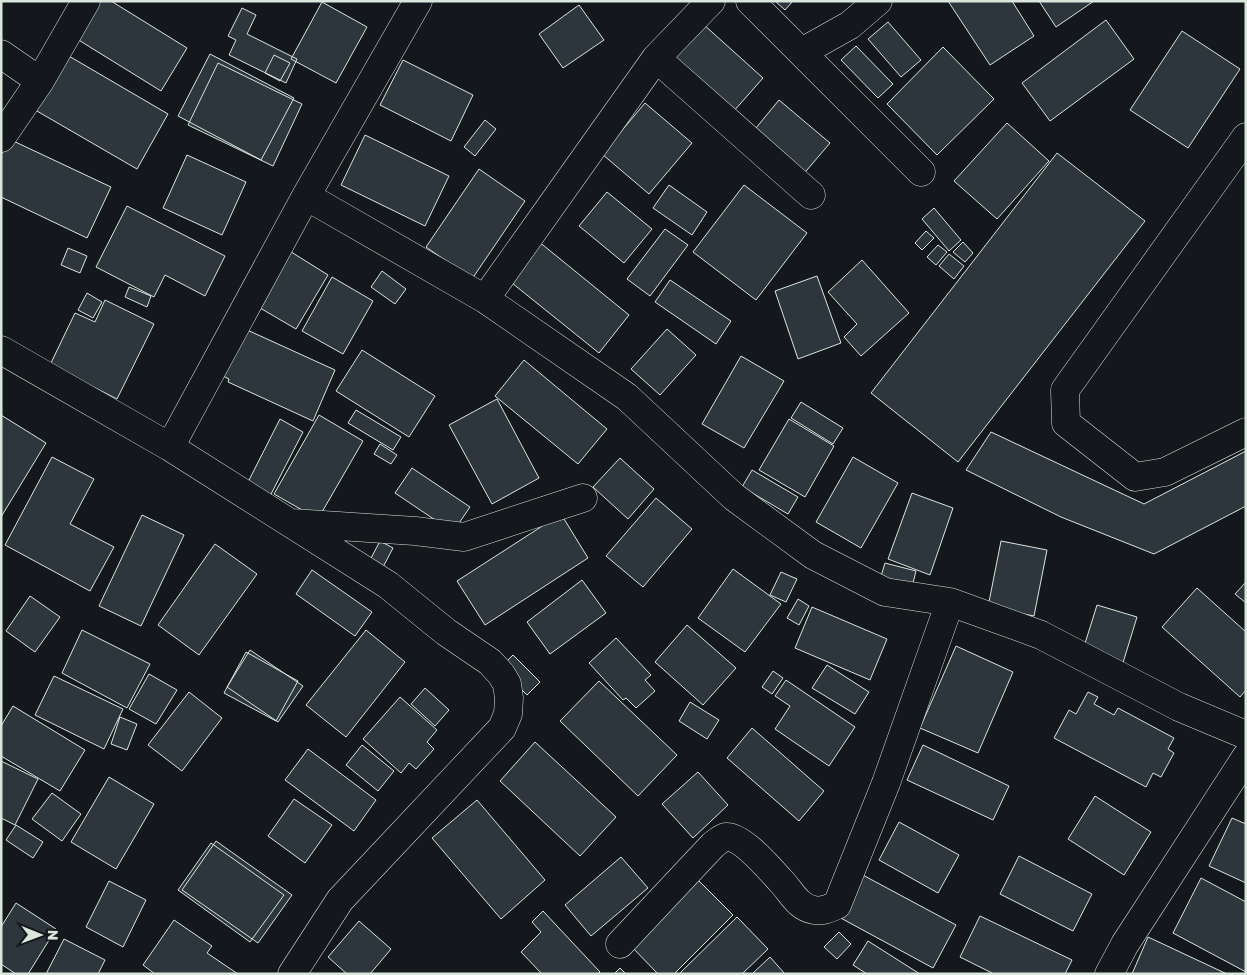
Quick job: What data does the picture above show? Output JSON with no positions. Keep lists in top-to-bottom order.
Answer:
{
  "north": "right"
}
